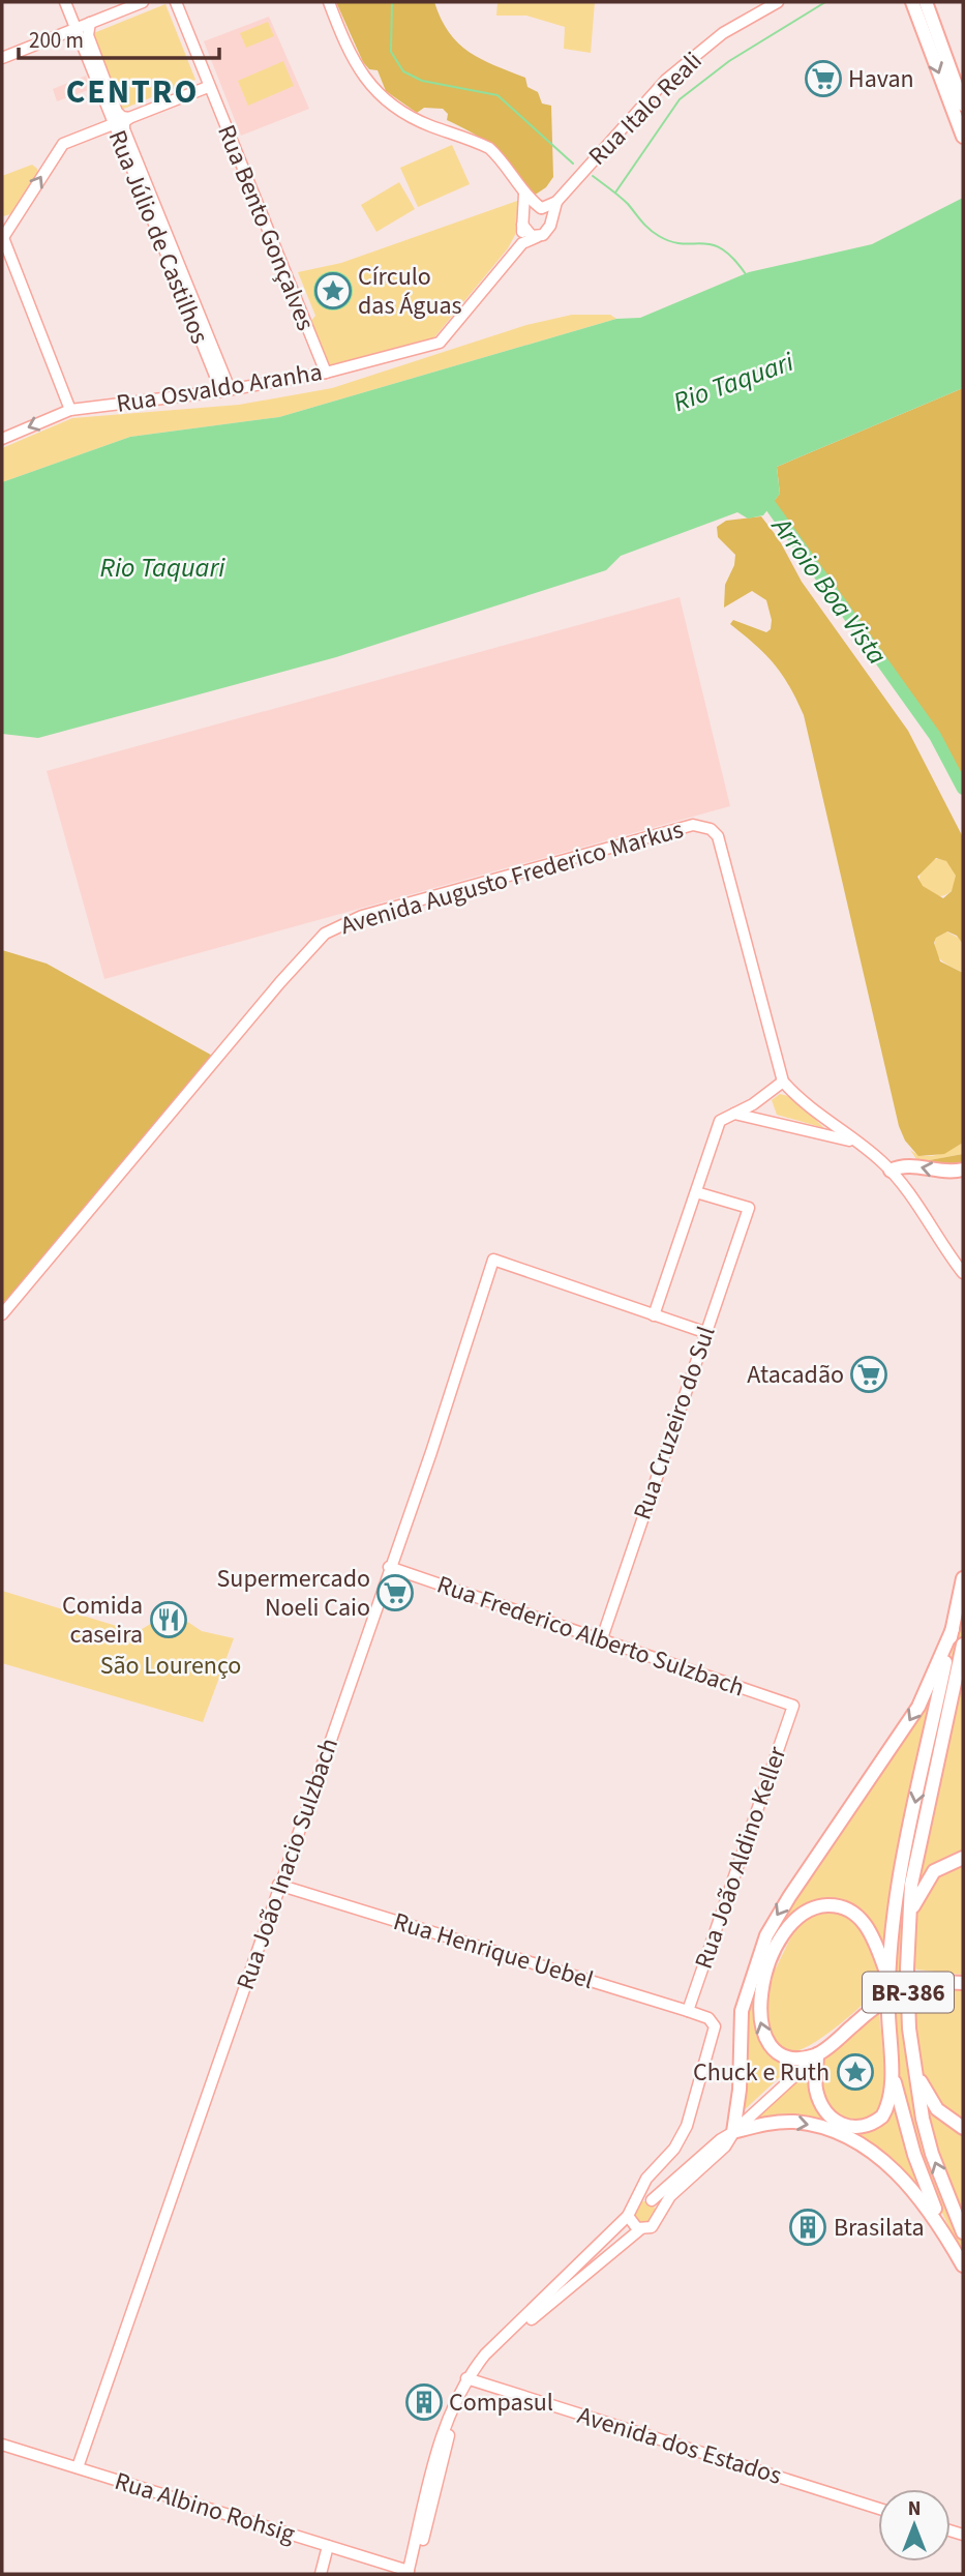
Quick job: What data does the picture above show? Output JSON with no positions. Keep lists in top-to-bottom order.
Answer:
{
  "streets": {
    "highway": ["BR-386"],
    "street": [
      "Rua Italo Reali",
      "Rua Bento Gonçalves",
      "Rua Júlio de Castilhos",
      "Rua Osvaldo Aranha",
      "Avenida Augusto Frederico Markus",
      "Rua Cruzeiro do Sul",
      "Rua Frederico Alberto Sulzbach",
      "Rua João Aldino Keller",
      "Rua João Inacio Sulzbach",
      "Rua Henrique Uebel",
      "Avenida dos Estados",
      "Rua Albino Rohsig"
    ]
  },
  "crossings": [
    ["Rua Bento Gonçalves", "Rua Osvaldo Aranha"],
    ["Rua Júlio de Castilhos", "Rua Osvaldo Aranha"],
    ["Rua Cruzeiro do Sul", "Rua Frederico Alberto Sulzbach"],
    ["Rua Frederico Alberto Sulzbach", "Rua João Aldino Keller"],
    ["Rua Frederico Alberto Sulzbach", "Rua João Inacio Sulzbach"],
    ["Rua João Aldino Keller", "Rua Henrique Uebel"],
    ["Rua João Inacio Sulzbach", "Rua Henrique Uebel"],
    ["Rua João Inacio Sulzbach", "Rua Albino Rohsig"]
  ],
  "districts": ["CENTRO"],
  "water": ["Rio Taquari", "Arroio Boa Vista"],
  "parks": ["São Lourenço"],
  "places": {
    "supermarket": ["Havan", "Atacadão", "Supermercado Noeli Caio"],
    "place": ["Círculo das Águas", "Chuck e Ruth"],
    "restaurant": ["Comida caseira"],
    "building": ["Brasilata", "Compasul"]
  },
  "scale_bar": "200 m",
  "north": "top"
}
